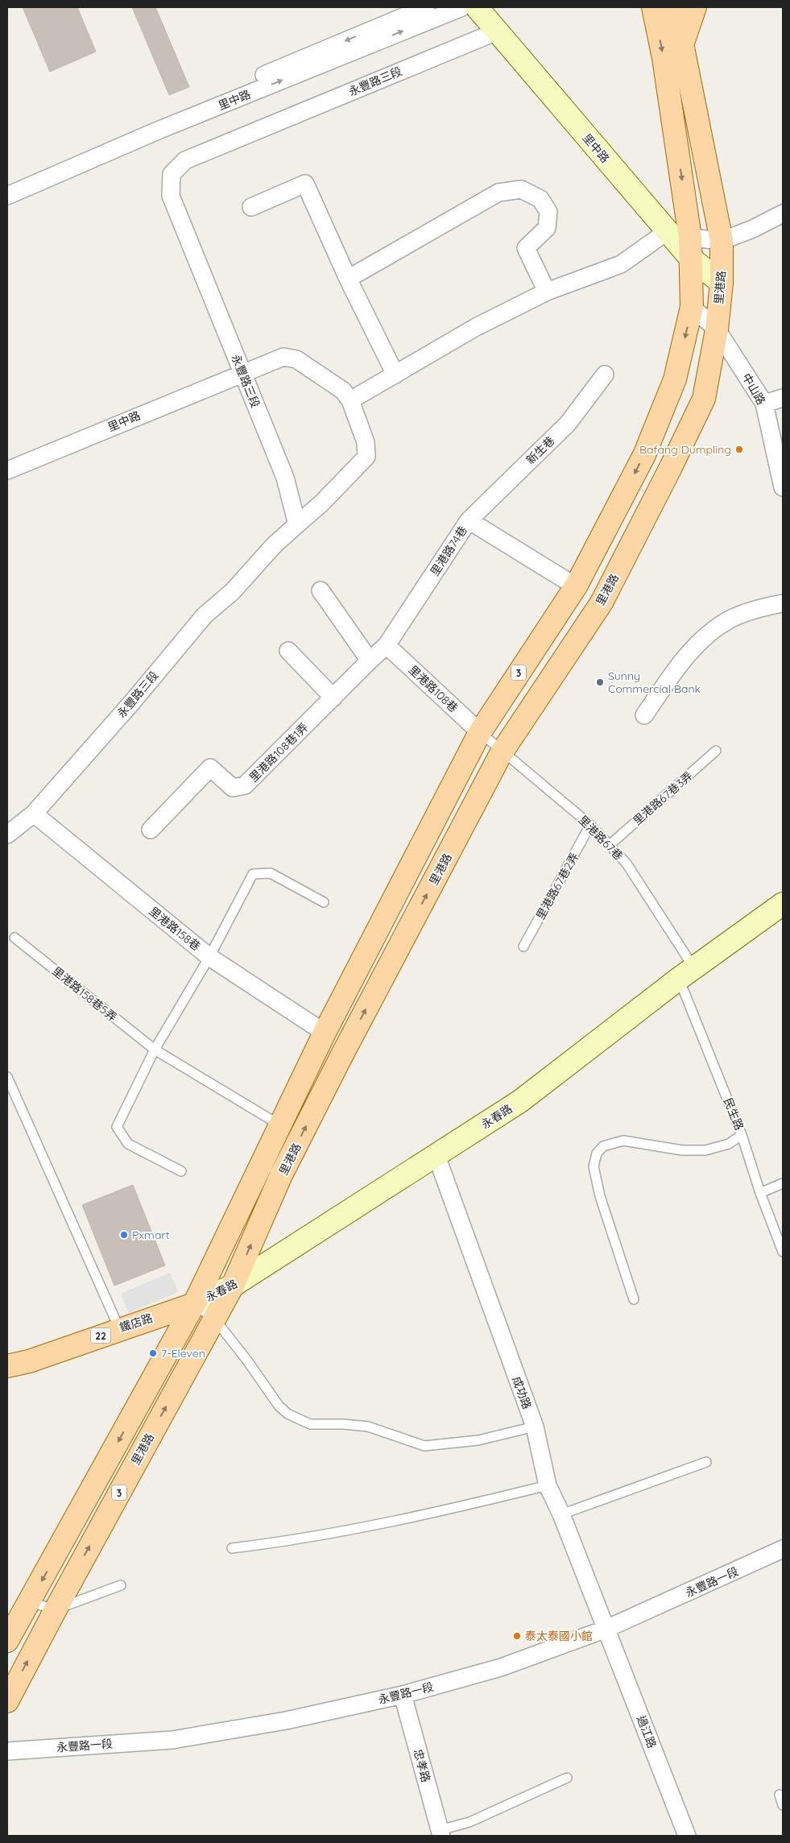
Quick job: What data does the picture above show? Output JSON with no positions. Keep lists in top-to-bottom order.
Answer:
{
  "streets": {
    "main road": [
      "里港路",
      "3",
      "鐵店路",
      "22"
    ],
    "street": [
      "永豐路三段",
      "里中路",
      "中山路",
      "新生巷",
      "里港路74巷",
      "里港路108巷",
      "里港路108巷1弄",
      "里港路158巷",
      "永春路",
      "成功路",
      "永豐路一段",
      "過江路",
      "忠孝路"
    ],
    "lane": [
      "里港路67巷3弄",
      "里港路67巷",
      "里港路67巷2弄",
      "里港路158巷5弄",
      "民生路"
    ]
  },
  "crossings": [
    ["永豐路三段", "里中路"],
    ["永豐路三段", "里港路158巷"],
    ["里中路", "里港路"],
    ["里港路", "中山路"],
    ["里港路", "里港路74巷"],
    ["里港路", "里港路108巷"],
    ["里港路", "里港路67巷"],
    ["里港路", "里港路158巷"],
    ["里港路", "里港路158巷5弄"],
    ["里港路", "永春路"],
    ["里港路", "鐵店路"],
    ["新生巷", "里港路74巷"],
    ["里港路74巷", "里港路108巷"],
    ["里港路74巷", "里港路108巷1弄"],
    ["里港路108巷", "里港路108巷1弄"],
    ["里港路108巷", "里港路67巷"],
    ["里港路67巷3弄", "里港路67巷"],
    ["里港路67巷", "里港路67巷2弄"],
    ["里港路67巷", "民生路"],
    ["里港路67巷", "永春路"],
    ["民生路", "永春路"],
    ["永春路", "鐵店路"],
    ["永春路", "成功路"],
    ["成功路", "永豐路一段"],
    ["成功路", "過江路"],
    ["永豐路一段", "過江路"],
    ["永豐路一段", "忠孝路"]
  ],
  "places": [
    "Bafang Dumpling",
    "Sunny Commercial Bank",
    "Pxmart",
    "7-Eleven",
    "泰太泰國小館"
  ]
}
